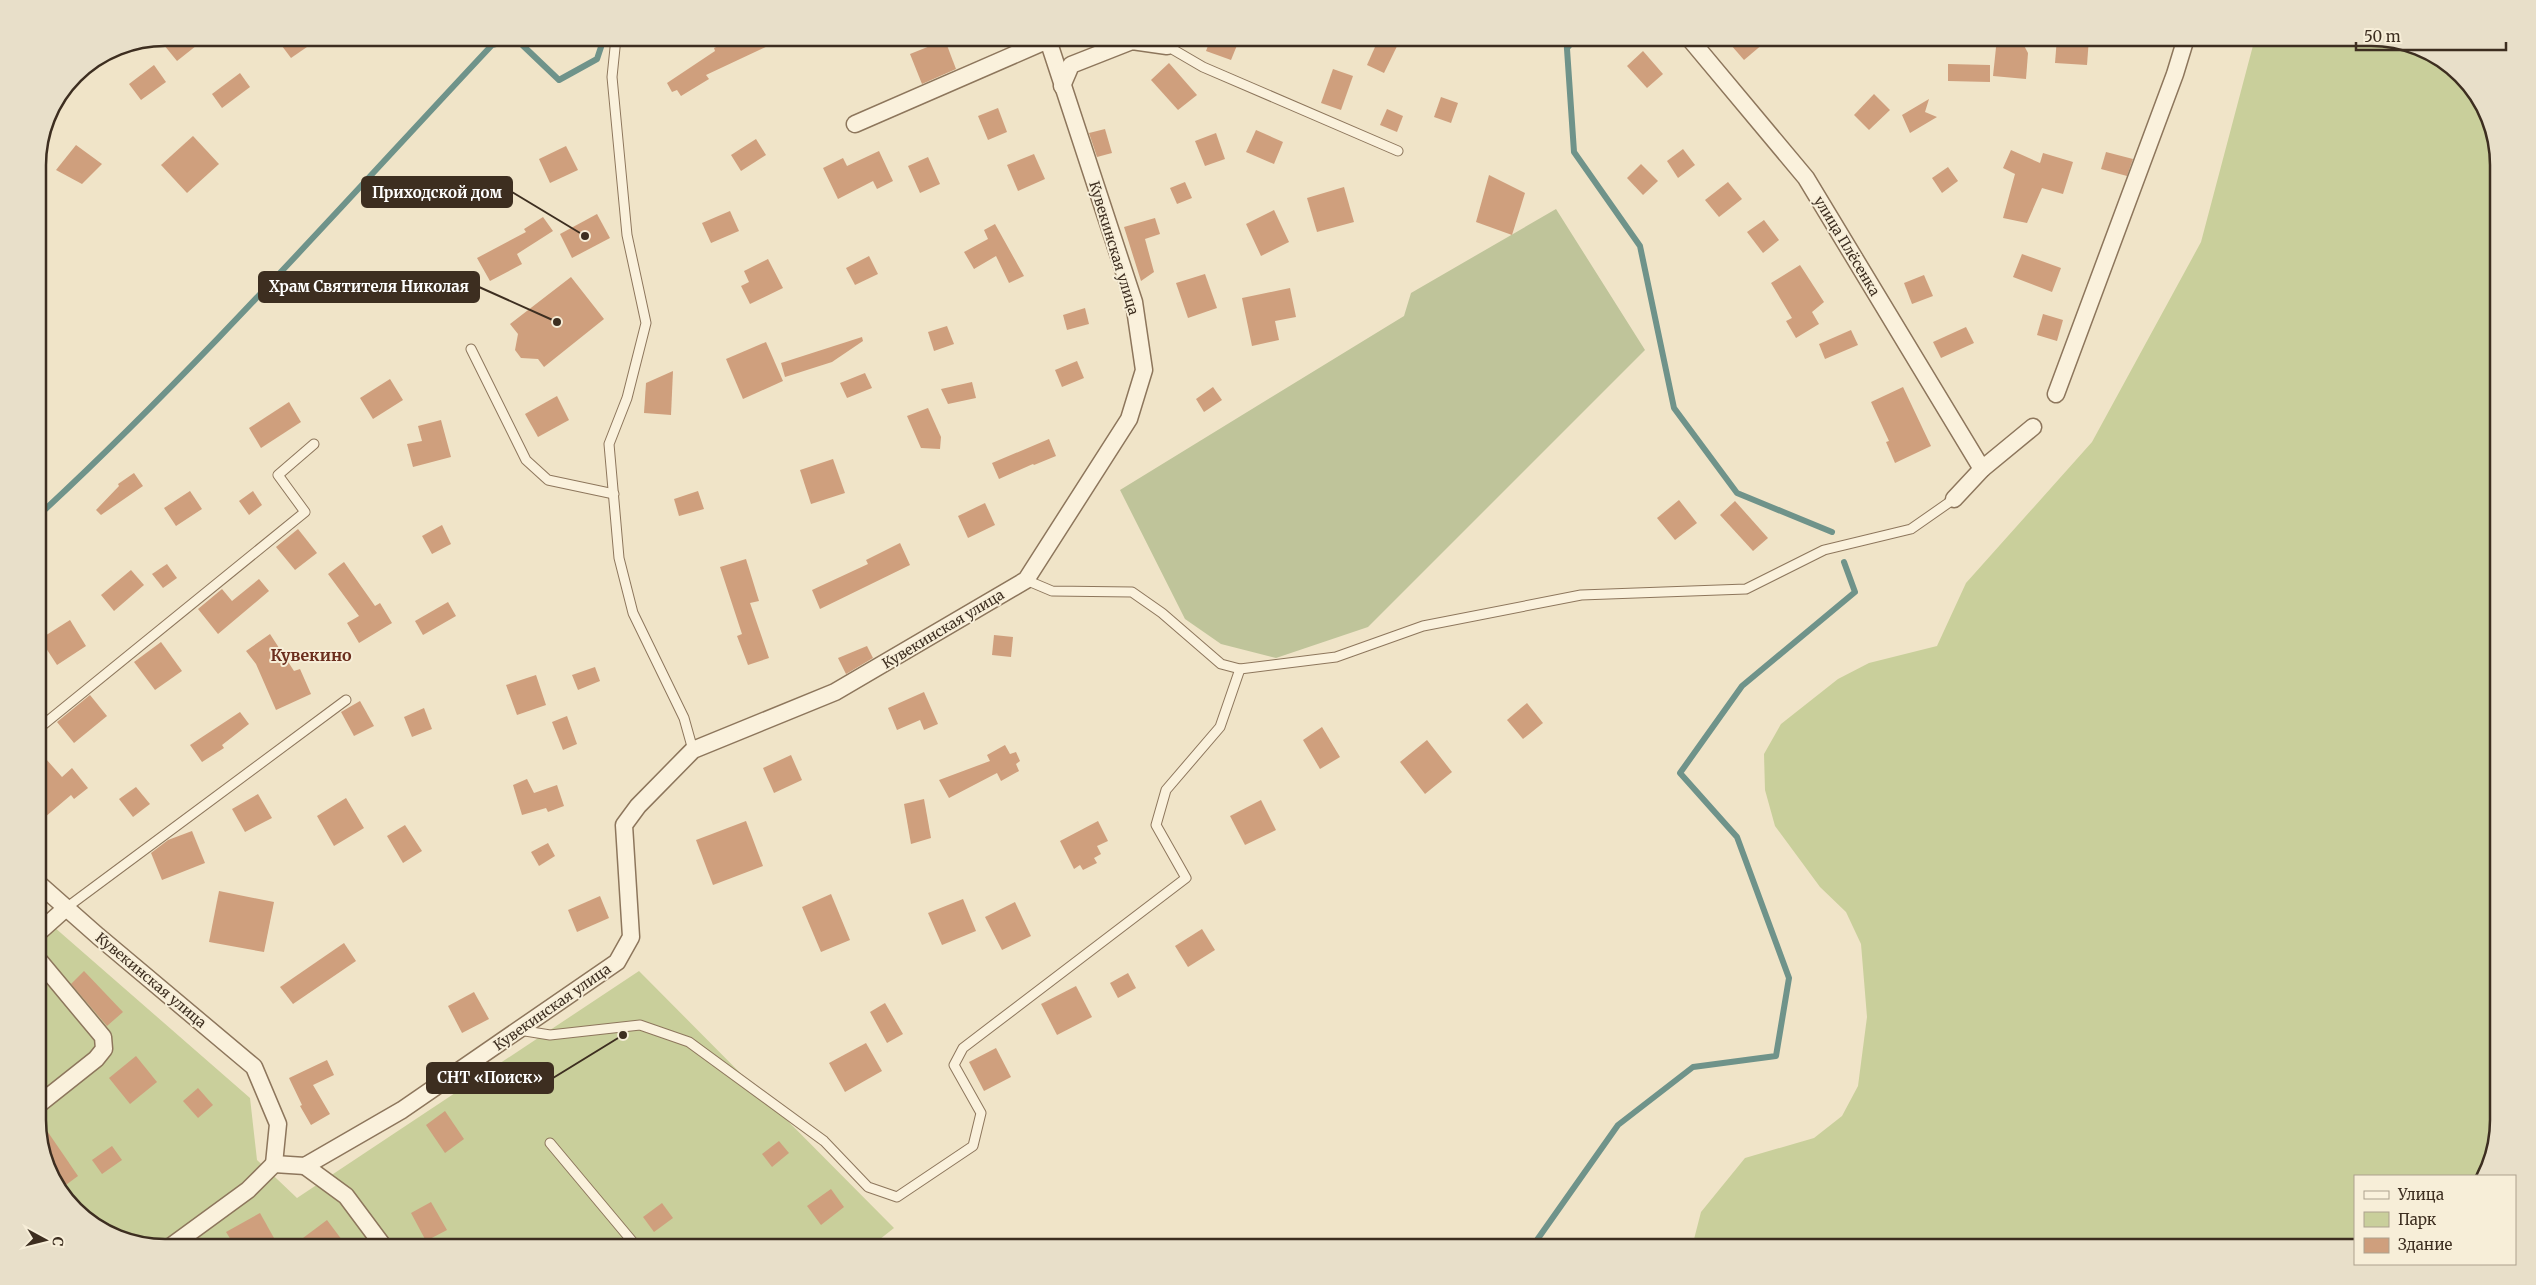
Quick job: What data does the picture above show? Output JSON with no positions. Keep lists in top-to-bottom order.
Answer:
{
  "streets": {
    "street": ["улица Плёсенка", "Кувекинская улица"]
  },
  "districts": ["Кувекино"],
  "places": ["Приходской дом", "Храм Святителя Николая", "СНТ «Поиск»"],
  "legend": ["Улица", "Парк", "Здание"],
  "scale_bar": "50 m",
  "north": "right"
}
